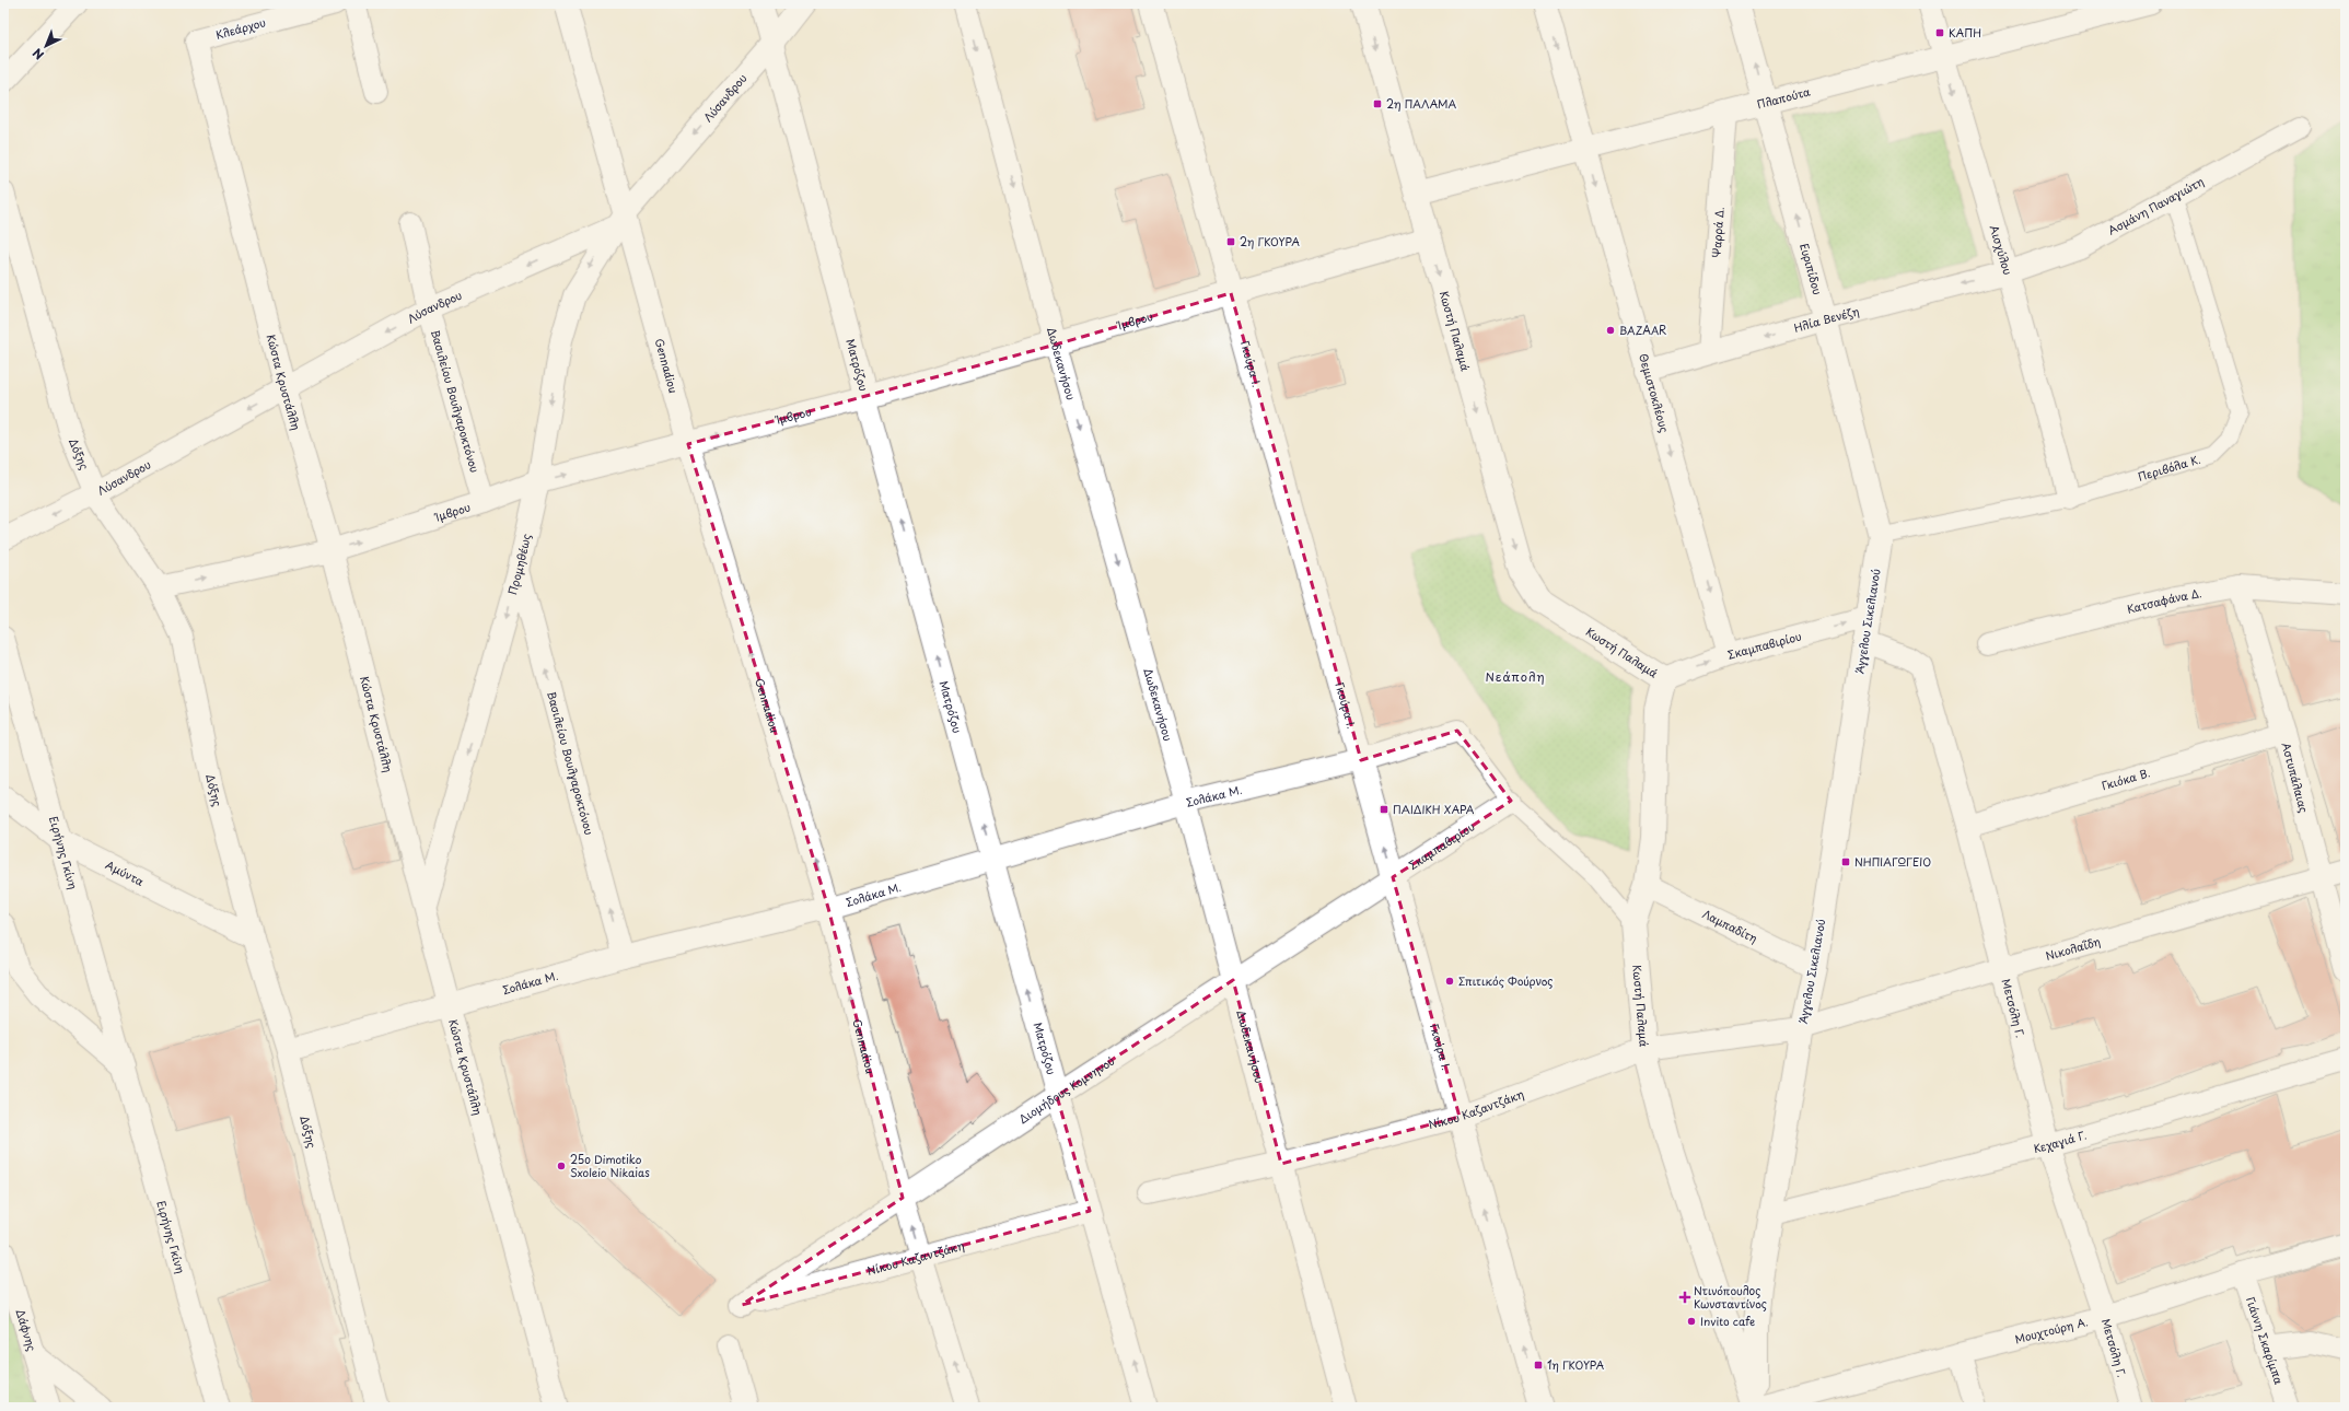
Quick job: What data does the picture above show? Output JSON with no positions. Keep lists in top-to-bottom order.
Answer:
{
  "streets": {
    "street": [
      "Κλεάρχου",
      "Λύσανδρου",
      "Πλαπούτα",
      "Ασμάνη Παναγιώτη",
      "Ψαρρά Δ.",
      "Αισχύλου",
      "Ευριπίδου",
      "Ηλία Βενέζη",
      "Ίμβρου",
      "Κωστή Παλαμά",
      "Ματρόζου",
      "Δωδεκανήσου",
      "Γκούρα Ι.",
      "Gennadiou",
      "Κώστα Κρυστάλλη",
      "Θεμιστοκλέους",
      "Βασιλείου Βουλγαροκτόνου",
      "Δόξης",
      "Περιβόλα Κ.",
      "Προμηθέως",
      "Κατσαφάνα Δ.",
      "Άγγελου Σικελιανού",
      "Σκαμπαβιρίου",
      "Αστυπάλαιας",
      "Γκιόκα Β.",
      "Σολάκα Μ.",
      "Ειρήνης Γκίνη",
      "Αμύντα",
      "Λαμπαδίτη",
      "Νικολαΐδη",
      "Μετσόλη Γ.",
      "Διομήδους Κομνηνού",
      "Νίκου Καζαντζάκη",
      "Κεχαγιά Γ.",
      "Δάφνης",
      "Μουχτούρη Α.",
      "Γιάννη Σκαρίμπα"
    ]
  },
  "crossings": [
    ["Κλεάρχου", "Κώστα Κρυστάλλη"],
    ["Λύσανδρου", "Ματρόζου"],
    ["Λύσανδρου", "Gennadiou"],
    ["Λύσανδρου", "Κώστα Κρυστάλλη"],
    ["Λύσανδρου", "Βασιλείου Βουλγαροκτόνου"],
    ["Λύσανδρου", "Δόξης"],
    ["Λύσανδρου", "Προμηθέως"],
    ["Πλαπούτα", "Ψαρρά Δ."],
    ["Πλαπούτα", "Αισχύλου"],
    ["Πλαπούτα", "Ευριπίδου"],
    ["Πλαπούτα", "Κωστή Παλαμά"],
    ["Πλαπούτα", "Θεμιστοκλέους"],
    ["Ασμάνη Παναγιώτη", "Αισχύλου"],
    ["Ασμάνη Παναγιώτη", "Ηλία Βενέζη"],
    ["Ασμάνη Παναγιώτη", "Περιβόλα Κ."],
    ["Ψαρρά Δ.", "Ηλία Βενέζη"],
    ["Αισχύλου", "Ηλία Βενέζη"],
    ["Αισχύλου", "Περιβόλα Κ."],
    ["Ευριπίδου", "Ηλία Βενέζη"],
    ["Ευριπίδου", "Περιβόλα Κ."],
    ["Ευριπίδου", "Άγγελου Σικελιανού"],
    ["Ηλία Βενέζη", "Θεμιστοκλέους"],
    ["Ίμβρου", "Κωστή Παλαμά"],
    ["Ίμβρου", "Ματρόζου"],
    ["Ίμβρου", "Δωδεκανήσου"],
    ["Ίμβρου", "Γκούρα Ι."],
    ["Ίμβρου", "Gennadiou"],
    ["Ίμβρου", "Κώστα Κρυστάλλη"],
    ["Ίμβρου", "Βασιλείου Βουλγαροκτόνου"],
    ["Ίμβρου", "Δόξης"],
    ["Ίμβρου", "Προμηθέως"],
    ["Κωστή Παλαμά", "Άγγελου Σικελιανού"],
    ["Κωστή Παλαμά", "Σκαμπαβιρίου"],
    ["Κωστή Παλαμά", "Λαμπαδίτη"],
    ["Κωστή Παλαμά", "Νίκου Καζαντζάκη"],
    ["Κωστή Παλαμά", "Μουχτούρη Α."],
    ["Ματρόζου", "Σολάκα Μ."],
    ["Ματρόζου", "Διομήδους Κομνηνού"],
    ["Ματρόζου", "Νίκου Καζαντζάκη"],
    ["Δωδεκανήσου", "Σολάκα Μ."],
    ["Δωδεκανήσου", "Διομήδους Κομνηνού"],
    ["Δωδεκανήσου", "Νίκου Καζαντζάκη"],
    ["Γκούρα Ι.", "Σκαμπαβιρίου"],
    ["Γκούρα Ι.", "Σολάκα Μ."],
    ["Γκούρα Ι.", "Διομήδους Κομνηνού"],
    ["Γκούρα Ι.", "Νίκου Καζαντζάκη"],
    ["Gennadiou", "Προμηθέως"],
    ["Gennadiou", "Σολάκα Μ."],
    ["Gennadiou", "Διομήδους Κομνηνού"],
    ["Gennadiou", "Νίκου Καζαντζάκη"],
    ["Κώστα Κρυστάλλη", "Προμηθέως"],
    ["Κώστα Κρυστάλλη", "Σολάκα Μ."],
    ["Θεμιστοκλέους", "Σκαμπαβιρίου"],
    ["Βασιλείου Βουλγαροκτόνου", "Προμηθέως"],
    ["Βασιλείου Βουλγαροκτόνου", "Σολάκα Μ."],
    ["Δόξης", "Σολάκα Μ."],
    ["Δόξης", "Αμύντα"],
    ["Περιβόλα Κ.", "Άγγελου Σικελιανού"],
    ["Κατσαφάνα Δ.", "Αστυπάλαιας"],
    ["Άγγελου Σικελιανού", "Σκαμπαβιρίου"],
    ["Άγγελου Σικελιανού", "Λαμπαδίτη"],
    ["Άγγελου Σικελιανού", "Νικολαΐδη"],
    ["Άγγελου Σικελιανού", "Μετσόλη Γ."],
    ["Άγγελου Σικελιανού", "Νίκου Καζαντζάκη"],
    ["Άγγελου Σικελιανού", "Κεχαγιά Γ."],
    ["Άγγελου Σικελιανού", "Μουχτούρη Α."],
    ["Σκαμπαβιρίου", "Μετσόλη Γ."],
    ["Σκαμπαβιρίου", "Διομήδους Κομνηνού"],
    ["Αστυπάλαιας", "Γκιόκα Β."],
    ["Αστυπάλαιας", "Νικολαΐδη"],
    ["Γκιόκα Β.", "Μετσόλη Γ."],
    ["Ειρήνης Γκίνη", "Αμύντα"],
    ["Νικολαΐδη", "Μετσόλη Γ."],
    ["Νικολαΐδη", "Νίκου Καζαντζάκη"],
    ["Μετσόλη Γ.", "Κεχαγιά Γ."],
    ["Μετσόλη Γ.", "Μουχτούρη Α."],
    ["Διομήδους Κομνηνού", "Νίκου Καζαντζάκη"],
    ["Μουχτούρη Α.", "Γιάννη Σκαρίμπα"]
  ],
  "one_way": [
    "Λύσανδρου",
    "Αισχύλου",
    "Ευριπίδου",
    "Ηλία Βενέζη",
    "Ίμβρου",
    "Κωστή Παλαμά",
    "Ματρόζου",
    "Δωδεκανήσου",
    "Γκούρα Ι.",
    "Gennadiou",
    "Θεμιστοκλέους",
    "Βασιλείου Βουλγαροκτόνου",
    "Προμηθέως",
    "Σκαμπαβιρίου"
  ],
  "districts": ["Νεάπολη"],
  "places": {
    "transit": [
      "ΚΑΠΗ",
      "2η ΠΑΛΑΜΑ",
      "2η ΓΚΟΥΡΑ",
      "ΠΑΙΔΙΚΗ ΧΑΡΑ",
      "ΝΗΠΙΑΓΩΓΕΙΟ",
      "1η ΓΚΟΥΡΑ"
    ],
    "other": [
      "BAZAAR",
      "Σπιτικός Φούρνος",
      "25ο Dimotiko Sxoleio Nikaias",
      "Invito cafe"
    ],
    "health": ["Ντινόπουλος Κωνσταντίνος"]
  },
  "north": "bottom left"
}
